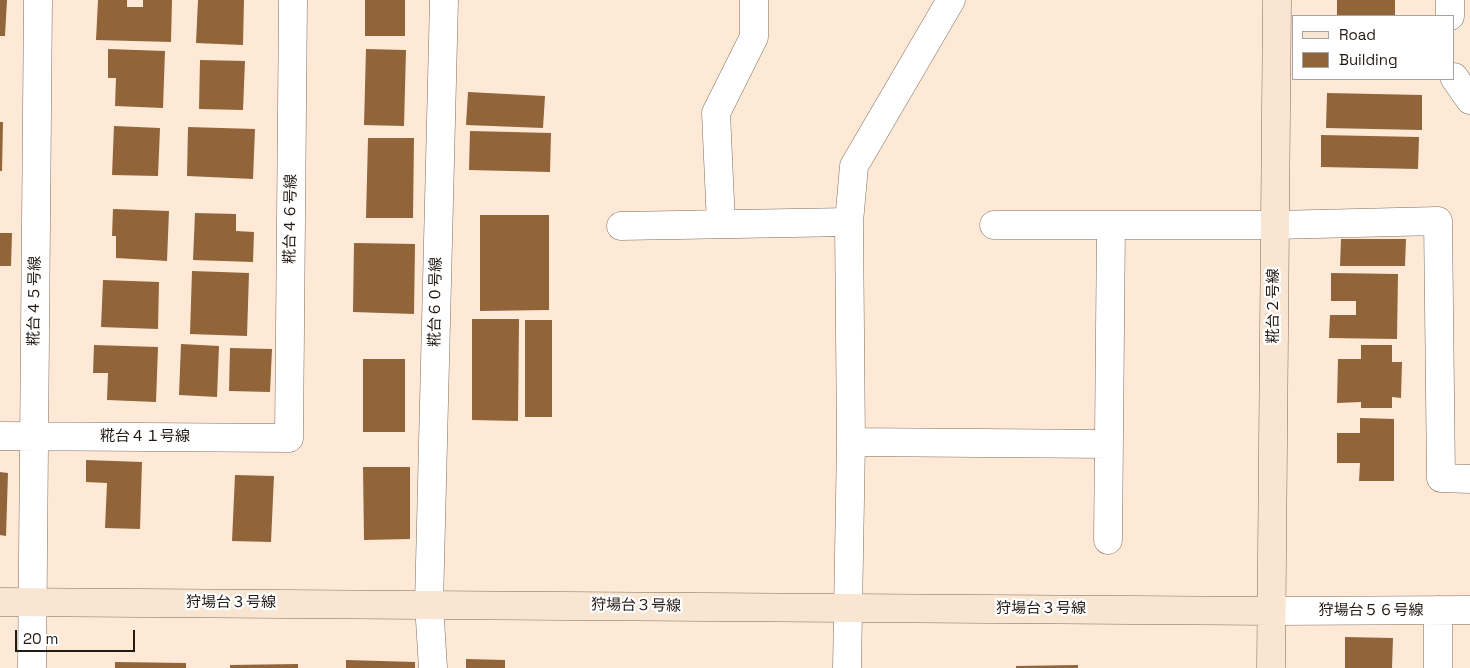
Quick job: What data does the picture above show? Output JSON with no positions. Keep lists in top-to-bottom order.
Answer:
{
  "streets": {
    "street": [
      "糀台４６号線",
      "糀台４５号線",
      "糀台６０号線",
      "糀台２号線",
      "糀台４１号線",
      "狩場台３号線",
      "狩場台５６号線"
    ]
  },
  "crossings": [
    ["糀台４６号線", "糀台４１号線"],
    ["糀台４５号線", "糀台４１号線"],
    ["糀台４５号線", "狩場台３号線"],
    ["糀台６０号線", "狩場台３号線"],
    ["糀台２号線", "狩場台３号線"],
    ["糀台２号線", "狩場台５６号線"],
    ["狩場台３号線", "狩場台５６号線"]
  ],
  "legend": ["Road", "Building"],
  "scale_bar": "20 m"
}
